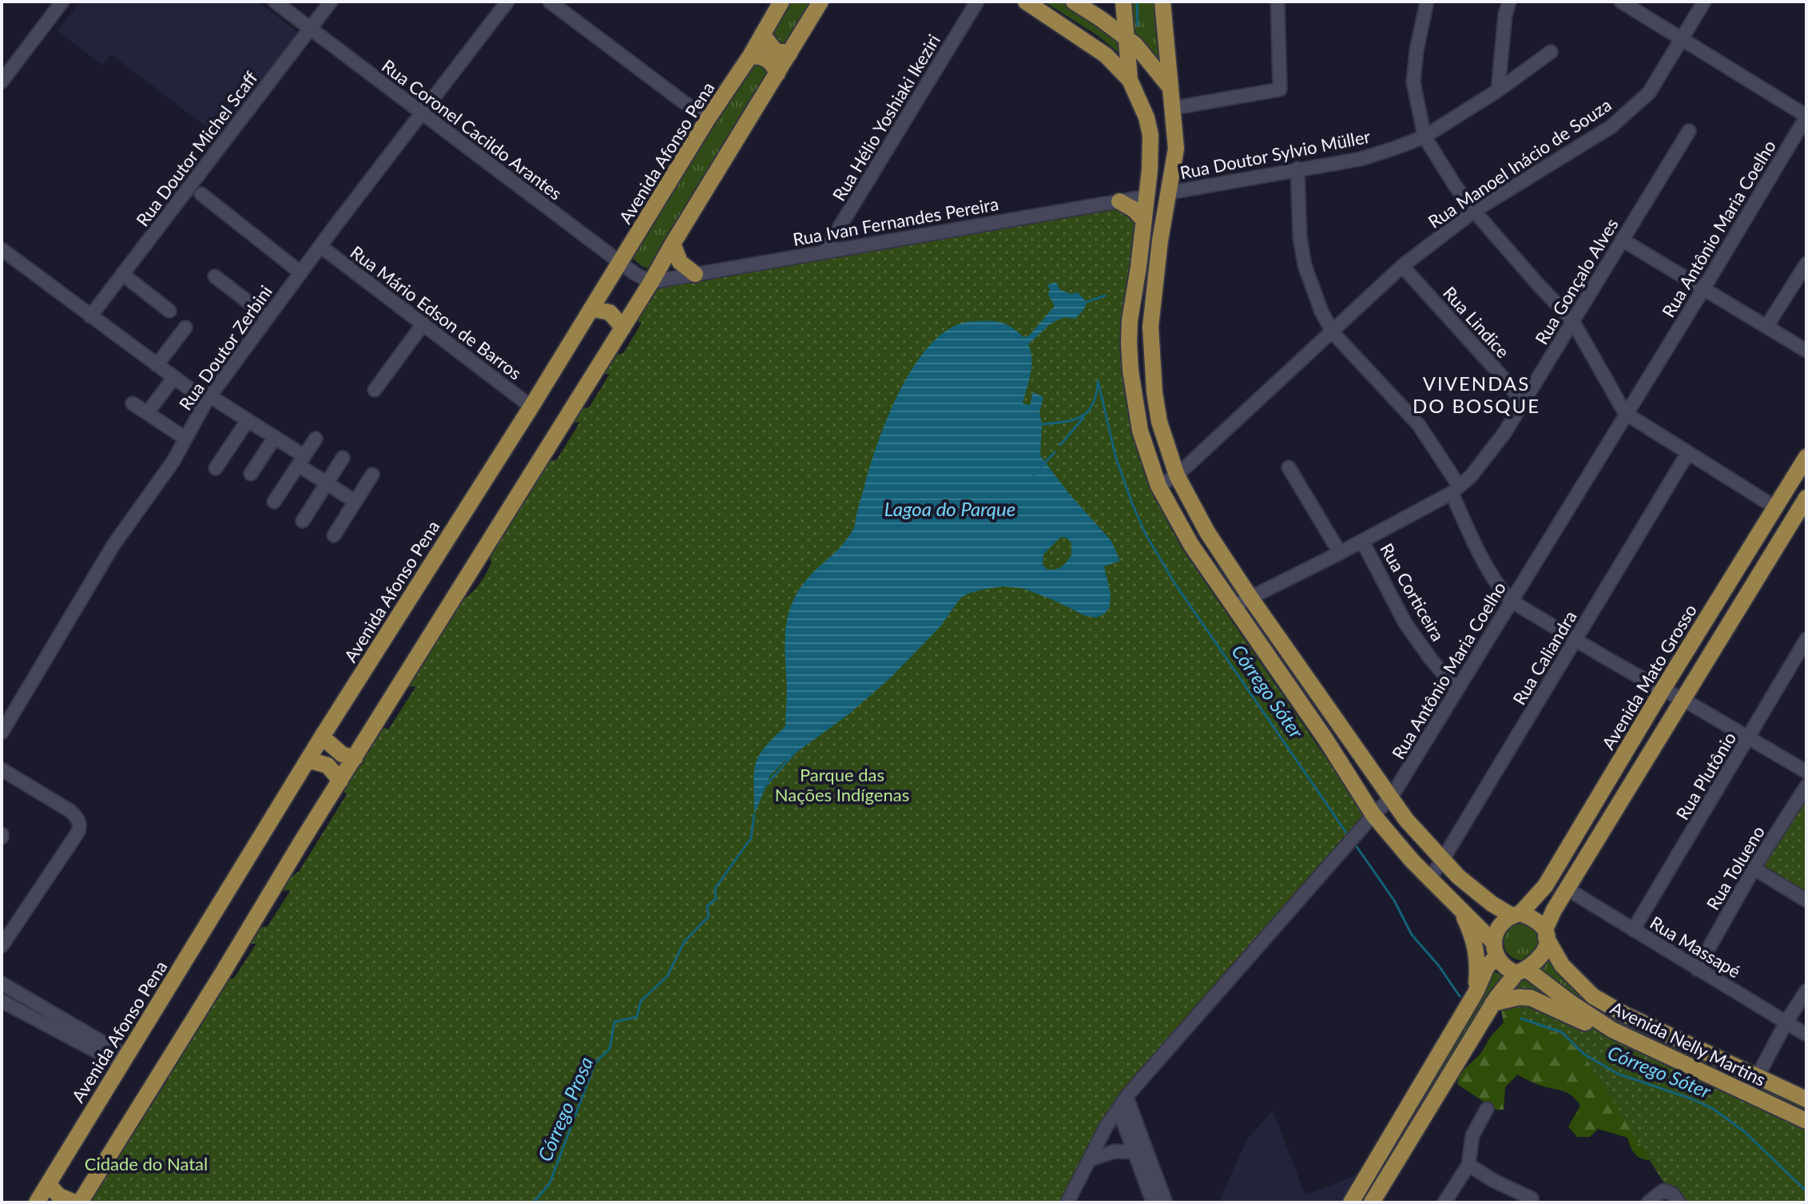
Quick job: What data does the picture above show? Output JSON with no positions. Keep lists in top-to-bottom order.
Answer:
{
  "streets": {
    "main road": ["Avenida Afonso Pena", "Avenida Mato Grosso", "Avenida Nelly Martins"],
    "street": [
      "Rua Hélio Yoshiaki Ikeziri",
      "Rua Coronel Cacildo Arantes",
      "Rua Doutor Michel Scaff",
      "Rua Doutor Sylvio Müller",
      "Rua Manoel Inácio de Souza",
      "Rua Ivan Fernandes Pereira",
      "Rua Antônio Maria Coelho",
      "Rua Gonçalo Alves",
      "Rua Mário Edson de Barros",
      "Rua Lindice",
      "Rua Doutor Zerbini",
      "Rua Corticeira",
      "Rua Caliandra",
      "Rua Plutônio",
      "Rua Tolueno",
      "Rua Massapé"
    ]
  },
  "crossings": [
    ["Rua Hélio Yoshiaki Ikeziri", "Rua Ivan Fernandes Pereira"],
    ["Rua Coronel Cacildo Arantes", "Rua Doutor Michel Scaff"],
    ["Rua Coronel Cacildo Arantes", "Avenida Afonso Pena"],
    ["Rua Coronel Cacildo Arantes", "Rua Ivan Fernandes Pereira"],
    ["Rua Coronel Cacildo Arantes", "Rua Doutor Zerbini"],
    ["Avenida Afonso Pena", "Rua Mário Edson de Barros"],
    ["Rua Manoel Inácio de Souza", "Rua Lindice"],
    ["Rua Antônio Maria Coelho", "Rua Corticeira"],
    ["Rua Gonçalo Alves", "Rua Lindice"],
    ["Rua Gonçalo Alves", "Rua Corticeira"],
    ["Rua Mário Edson de Barros", "Rua Doutor Zerbini"],
    ["Avenida Mato Grosso", "Avenida Nelly Martins"],
    ["Rua Plutônio", "Rua Massapé"],
    ["Rua Tolueno", "Rua Massapé"]
  ],
  "districts": ["VIVENDAS DO BOSQUE"],
  "water": ["Lagoa do Parque", "Córrego Sóter", "Córrego Prosa"],
  "parks": ["Parque das Nações Indígenas", "Cidade do Natal"]
}
